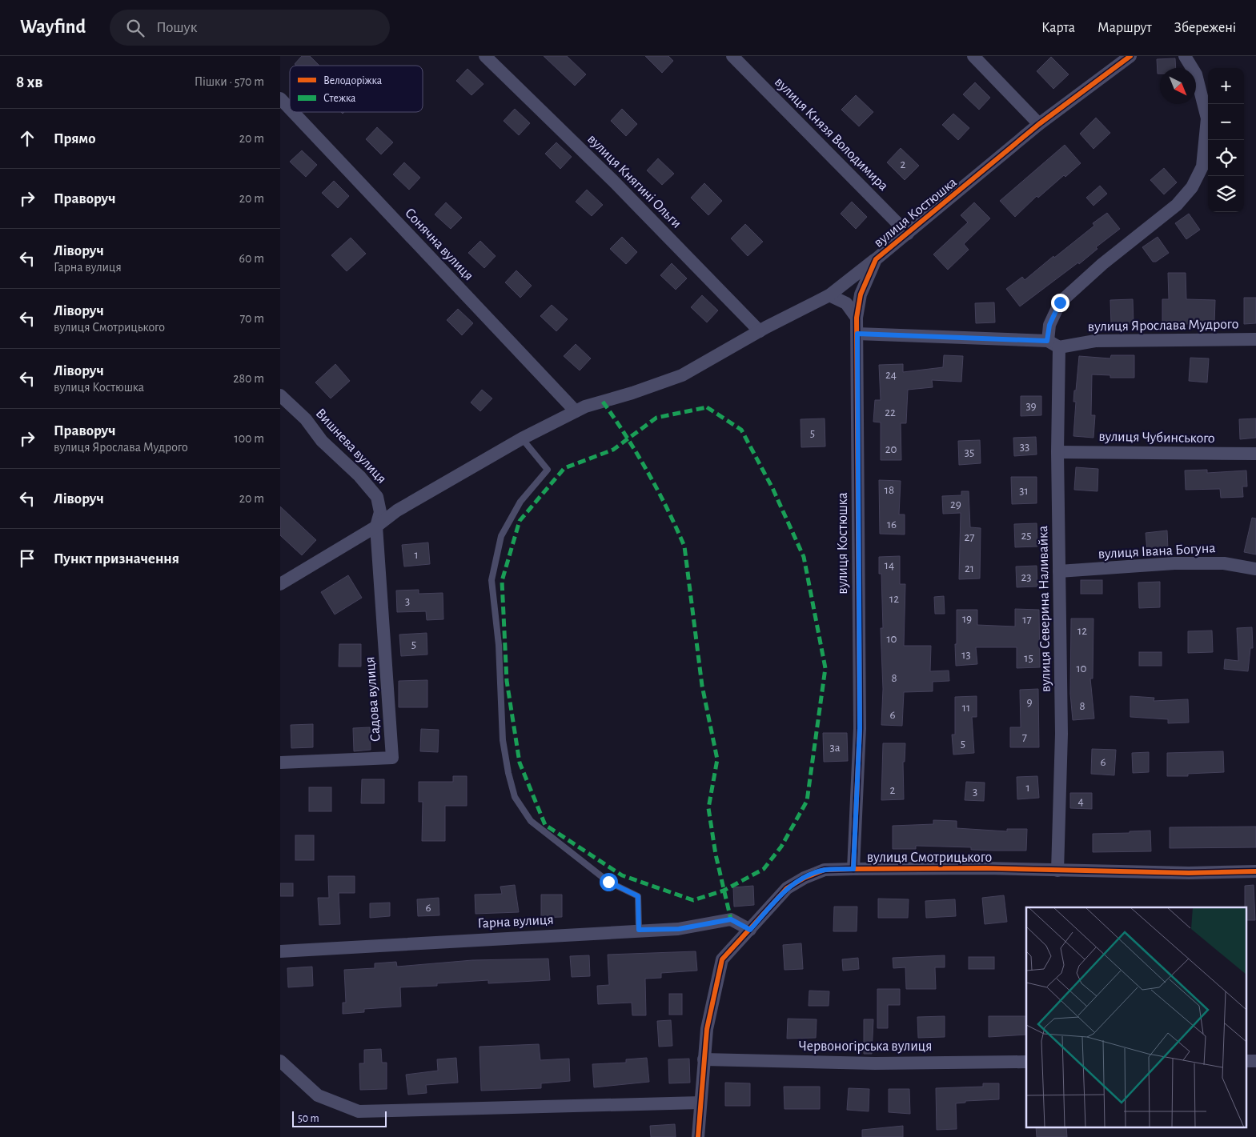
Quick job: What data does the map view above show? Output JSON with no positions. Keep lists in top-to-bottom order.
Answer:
{
  "streets": {
    "street": [
      "вулиця Князя Володимира",
      "вулиця Княгині Ольги",
      "вулиця Костюшка",
      "Сонячна вулиця",
      "вулиця Ярослава Мудрого",
      "вулиця Чубинського",
      "Вишнева вулиця",
      "вулиця Івана Богуна",
      "вулиця Северина Наливайка",
      "Садова вулиця",
      "вулиця Смотрицького",
      "Гарна вулиця",
      "Червоногірська вулиця"
    ]
  },
  "crossings": [
    ["вулиця Князя Володимира", "вулиця Костюшка"],
    ["вулиця Костюшка", "вулиця Смотрицького"],
    ["вулиця Ярослава Мудрого", "вулиця Северина Наливайка"],
    ["вулиця Чубинського", "вулиця Северина Наливайка"],
    ["Вишнева вулиця", "Садова вулиця"],
    ["вулиця Івана Богуна", "вулиця Северина Наливайка"],
    ["вулиця Северина Наливайка", "вулиця Смотрицького"],
    ["вулиця Смотрицького", "Гарна вулиця"],
    ["вулиця Смотрицького", "Червоногірська вулиця"]
  ],
  "house_numbers": [
    "2",
    "24",
    "39",
    "22",
    "5",
    "33",
    "20",
    "35",
    "18",
    "31",
    "29",
    "16",
    "25",
    "27",
    "1",
    "14",
    "21",
    "23",
    "12",
    "3",
    "19",
    "17",
    "12",
    "10",
    "5",
    "13",
    "15",
    "10",
    "8",
    "9",
    "8",
    "11",
    "6",
    "7",
    "5",
    "3а",
    "6",
    "1",
    "2",
    "3",
    "4",
    "6"
  ],
  "legend": ["Велодоріжка", "Стежка"],
  "scale_bar": "50 m",
  "north": "bottom right",
  "page": {
    "header": "Wayfind",
    "search": "Пошук",
    "nav": ["Карта", "Маршрут", "Збережені"],
    "heading": ["8 хв", "Пішки · 570 m"],
    "map_buttons": ["+", "−"],
    "list": [
      ["Прямо", "20 m"],
      ["Праворуч", "20 m"],
      ["Ліворуч", "Гарна вулиця", "60 m"],
      ["Ліворуч", "вулиця Смотрицького", "70 m"],
      ["Ліворуч", "вулиця Костюшка", "280 m"],
      ["Праворуч", "вулиця Ярослава Мудрого", "100 m"],
      ["Ліворуч", "20 m"],
      "Пункт призначення"
    ],
    "scale": "50 m"
  }
}
